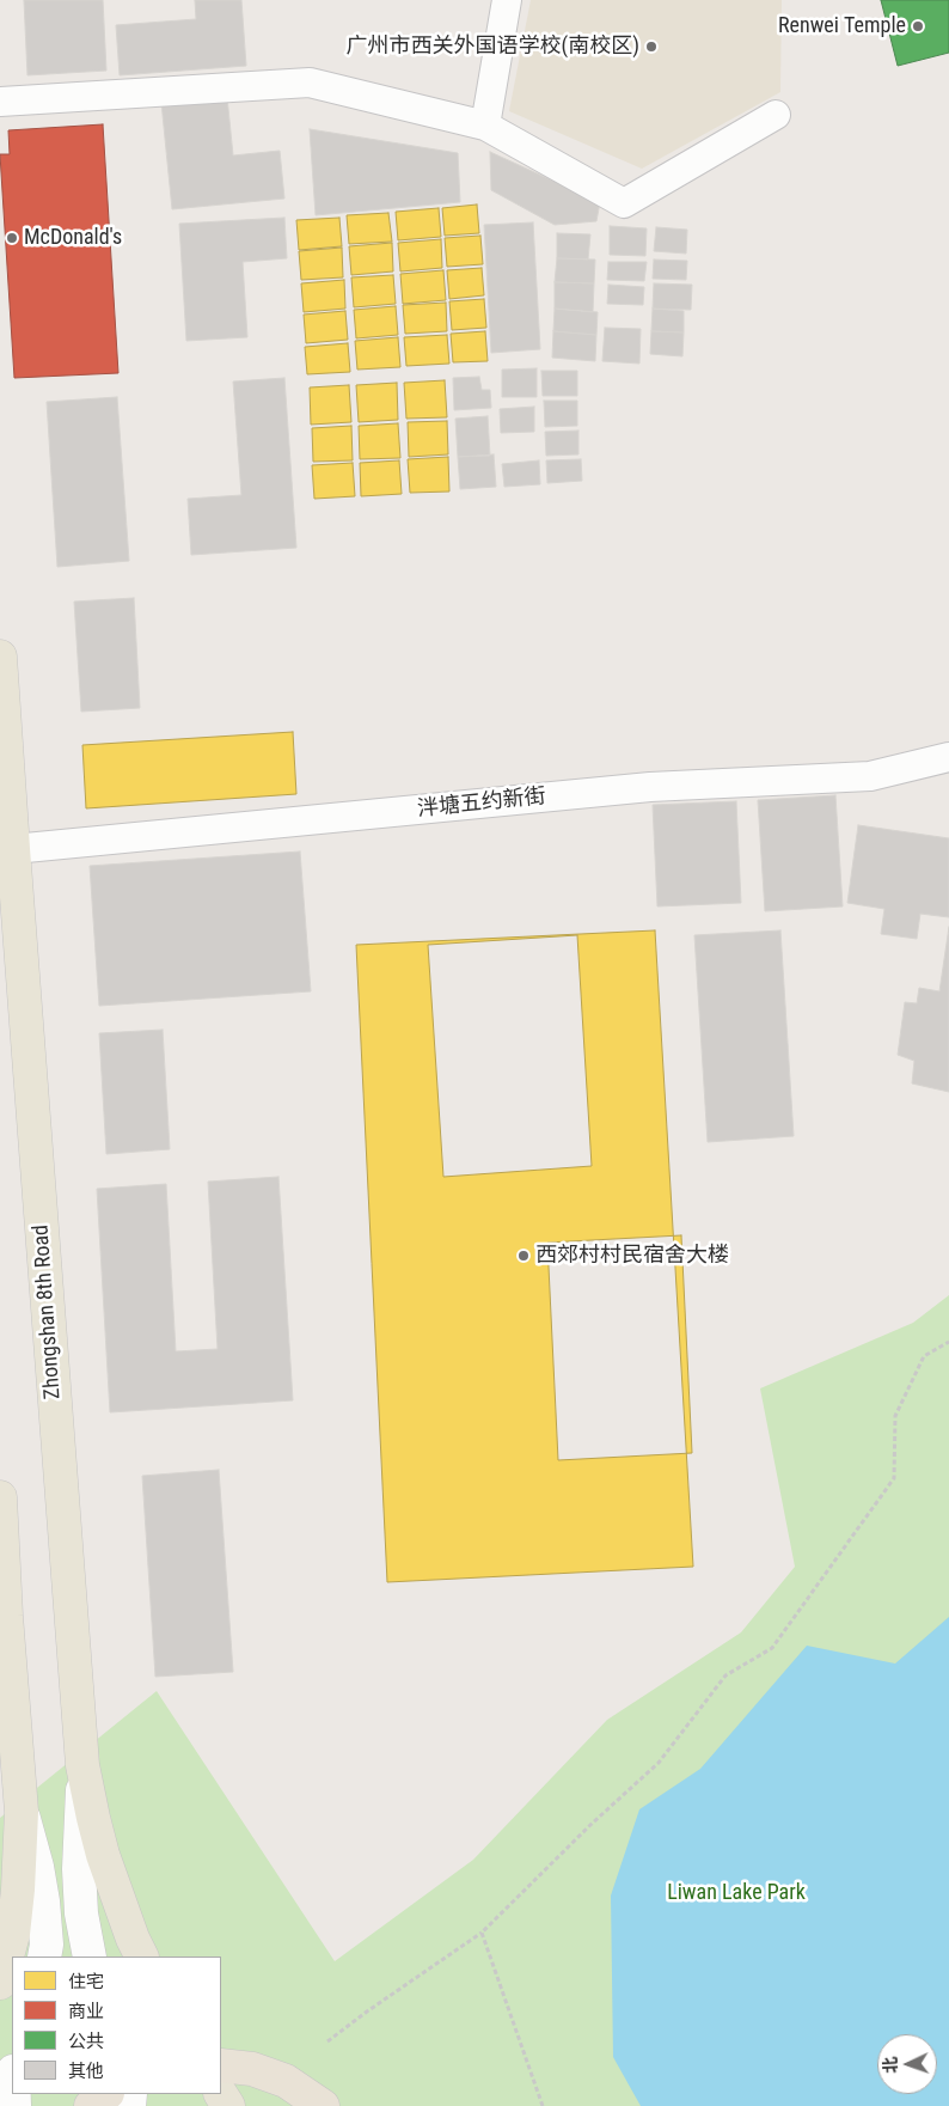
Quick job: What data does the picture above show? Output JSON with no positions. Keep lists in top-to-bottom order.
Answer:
{
  "streets": {
    "main road": ["Zhongshan 8th Road"],
    "street": ["泮塘五约新街"]
  },
  "crossings": [
    ["泮塘五约新街", "Zhongshan 8th Road"]
  ],
  "parks": ["Liwan Lake Park"],
  "places": [
    "Renwei Temple",
    "广州市西关外国语学校(南校区)",
    "McDonald's",
    "西郊村村民宿舍大楼"
  ],
  "legend": [
    "住宅",
    "商业",
    "公共",
    "其他"
  ],
  "north": "left"
}
